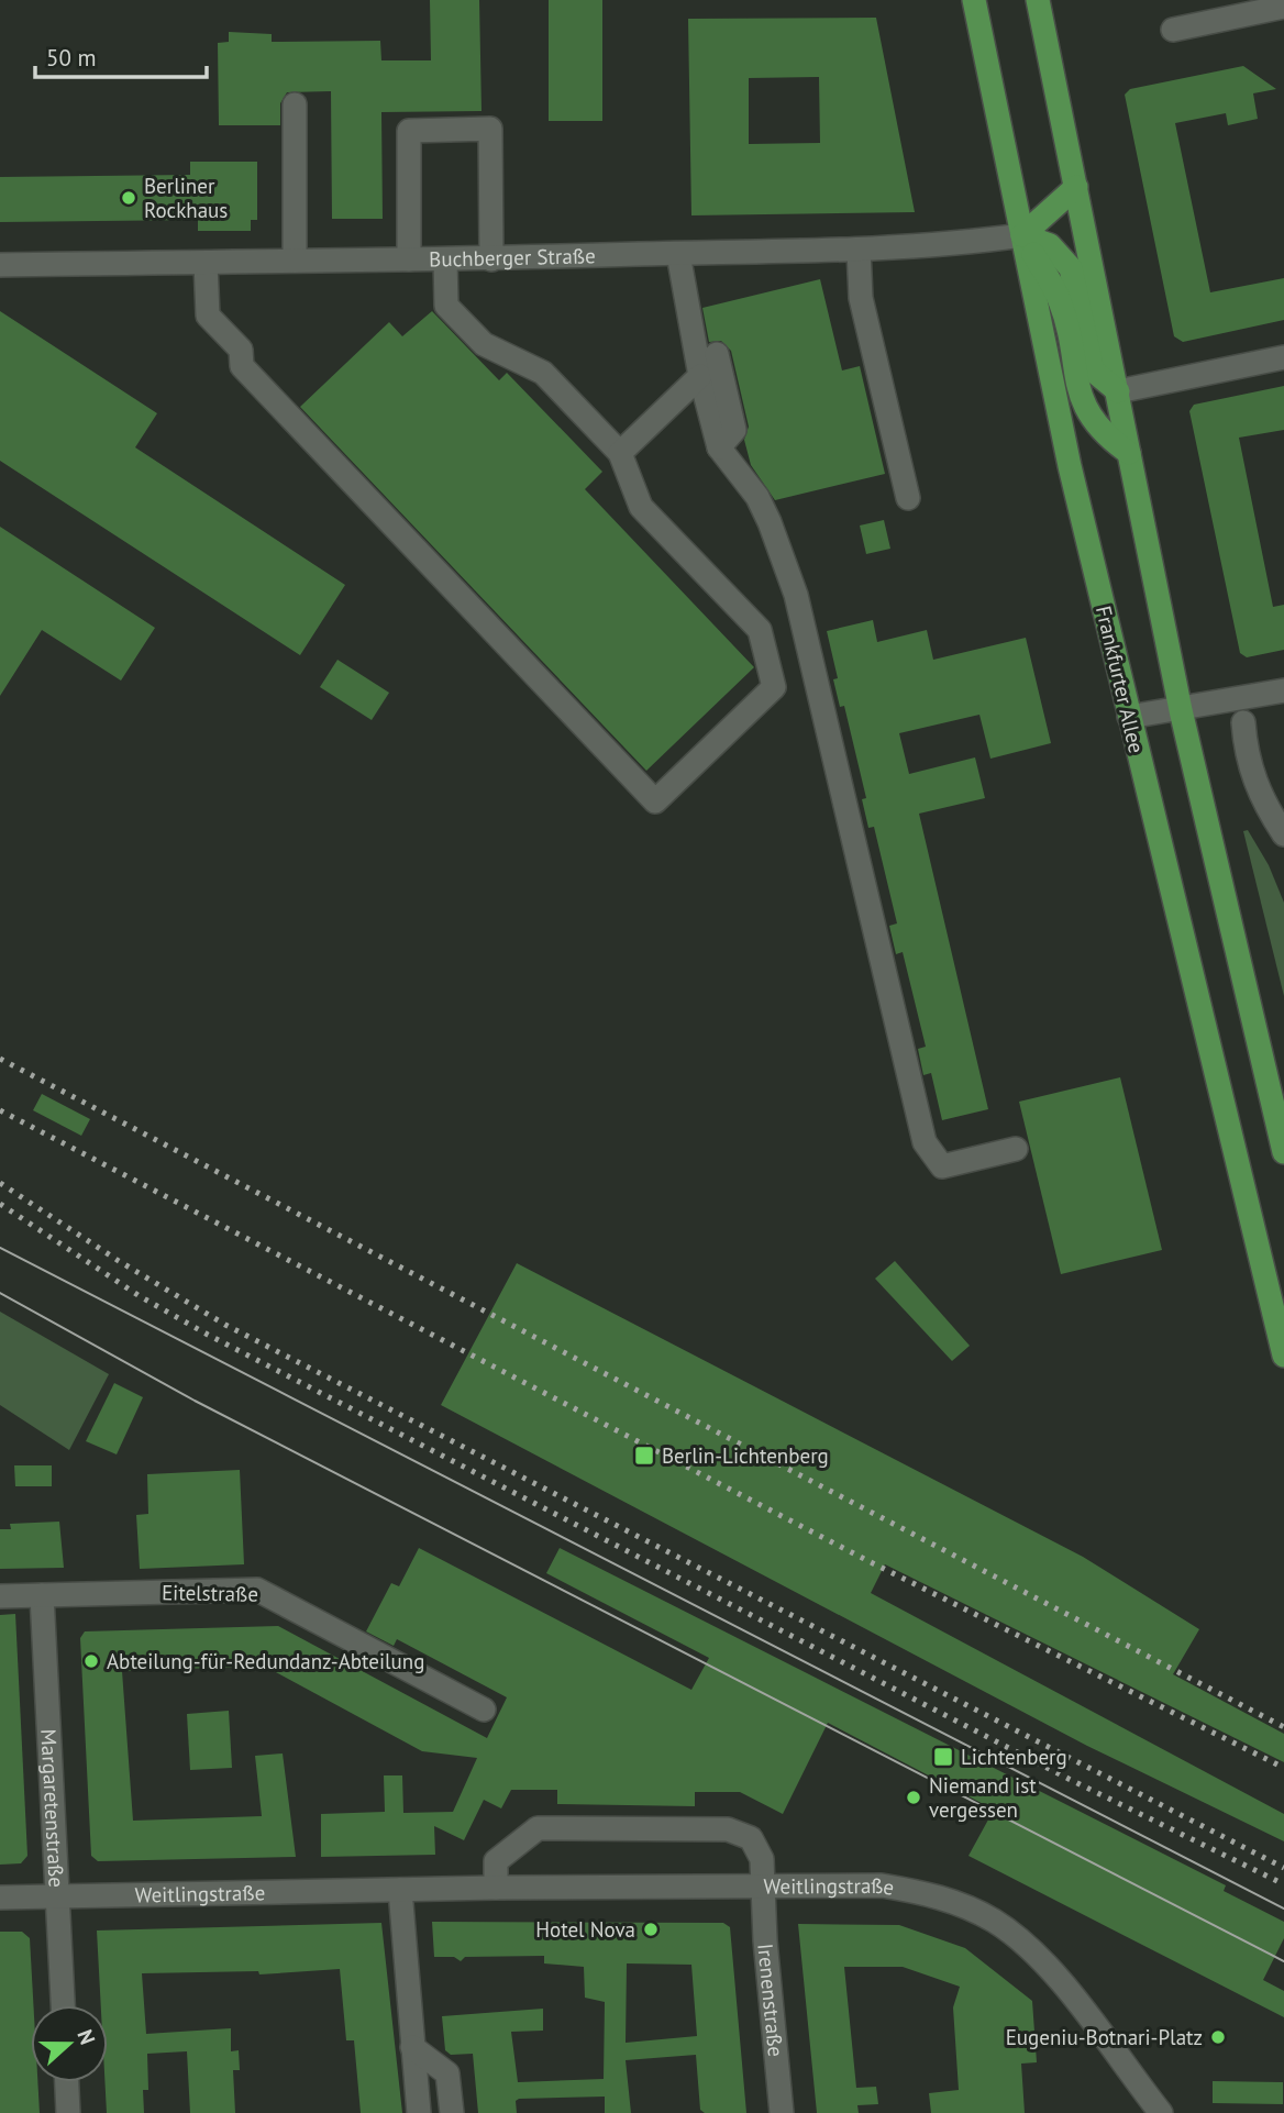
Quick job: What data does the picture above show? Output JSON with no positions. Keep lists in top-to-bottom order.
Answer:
{
  "streets": {
    "main road": ["Frankfurter Allee"],
    "street": [
      "Buchberger Straße",
      "Eitelstraße",
      "Margaretenstraße",
      "Weitlingstraße",
      "Irenenstraße"
    ]
  },
  "crossings": [
    ["Buchberger Straße", "Frankfurter Allee"],
    ["Eitelstraße", "Margaretenstraße"],
    ["Margaretenstraße", "Weitlingstraße"],
    ["Weitlingstraße", "Irenenstraße"]
  ],
  "places": {
    "other": [
      "Berliner Rockhaus",
      "Abteilung-für-Redundanz-Abteilung",
      "Niemand ist vergessen",
      "Hotel Nova",
      "Eugeniu-Botnari-Platz"
    ],
    "transit": ["Berlin-Lichtenberg", "Lichtenberg"]
  },
  "scale_bar": "50 m",
  "north": "right"
}
